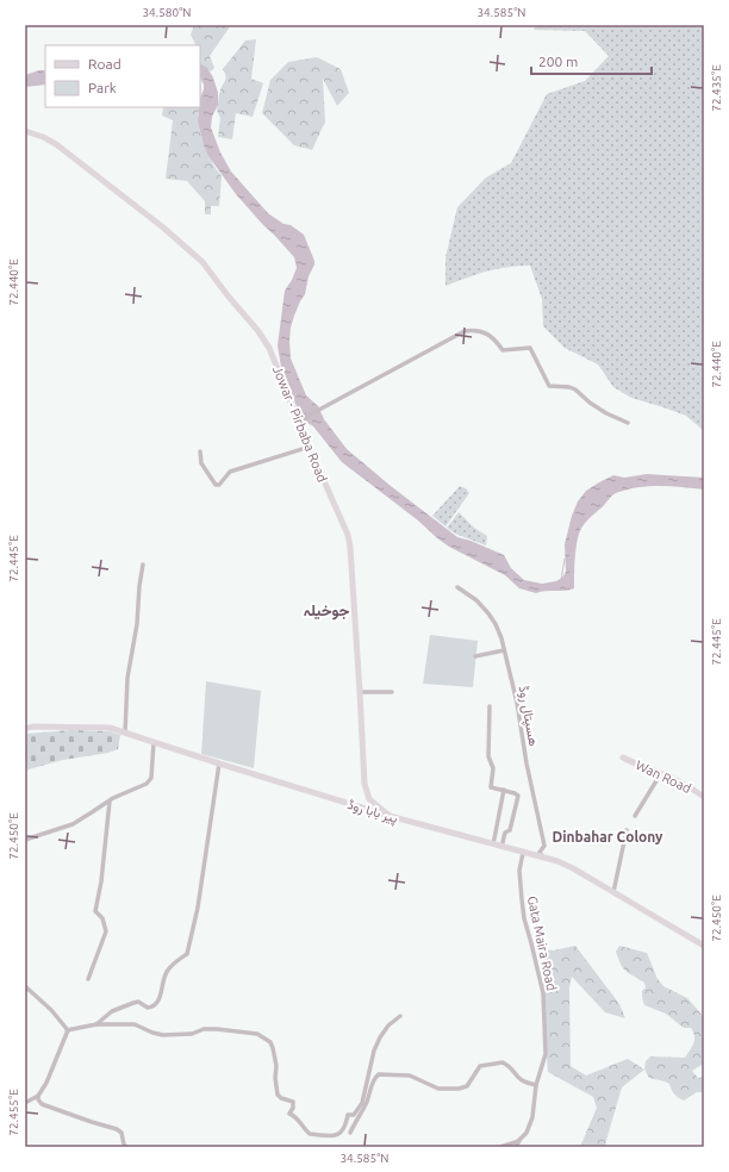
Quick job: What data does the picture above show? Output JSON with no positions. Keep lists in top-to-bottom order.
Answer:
{
  "streets": {
    "main road": ["Jowar - Pirbaba Road", "Wan Road", "پیر بابا روڈ"],
    "street": ["ھسپتال روڈ", "Gata Maira Road"]
  },
  "crossings": [
    ["ھسپتال روڈ", "پیر بابا روڈ"],
    ["پیر بابا روڈ", "Gata Maira Road"]
  ],
  "districts": ["جوخیلہ", "Dinbahar Colony"],
  "legend": ["Road", "Park"],
  "scale_bar": "200 m",
  "coordinates": [
    "34.580°N",
    "34.585°N",
    "72.435°E",
    "72.440°E",
    "72.445°E",
    "72.450°E",
    "72.455°E"
  ]
}
